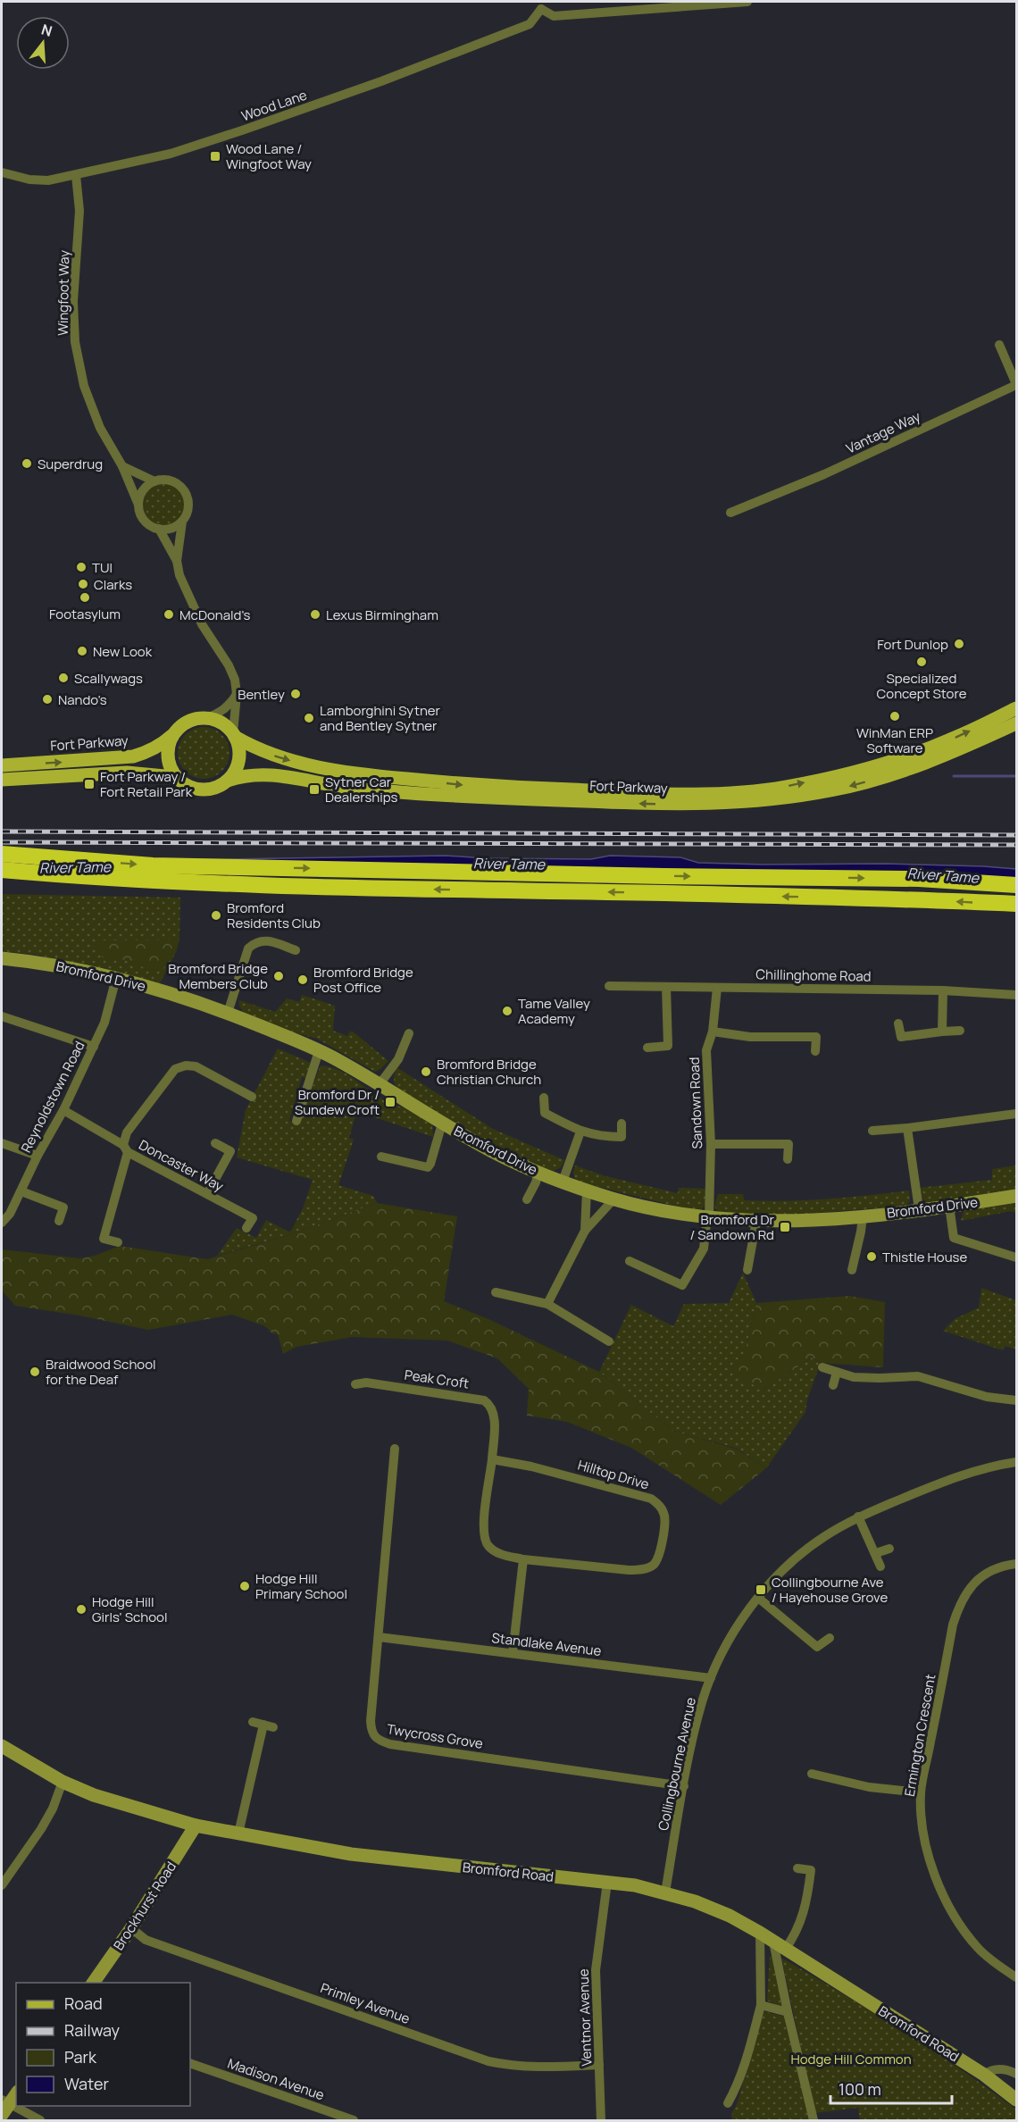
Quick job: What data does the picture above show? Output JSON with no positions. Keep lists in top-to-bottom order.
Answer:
{
  "streets": {
    "main road": ["Fort Parkway"],
    "street": [
      "Wood Lane",
      "Wingfoot Way",
      "Vantage Way",
      "Chillinghome Road",
      "Bromford Drive",
      "Reynoldstown Road",
      "Sandown Road",
      "Doncaster Way",
      "Peak Croft",
      "Hilltop Drive",
      "Standlake Avenue",
      "Ermington Crescent",
      "Twycross Grove",
      "Collingbourne Avenue",
      "Bromford Road",
      "Brockhurst Road",
      "Primley Avenue",
      "Ventnor Avenue",
      "Madison Avenue"
    ]
  },
  "crossings": [
    ["Wood Lane", "Wingfoot Way"],
    ["Chillinghome Road", "Sandown Road"],
    ["Bromford Drive", "Reynoldstown Road"],
    ["Bromford Drive", "Sandown Road"],
    ["Reynoldstown Road", "Doncaster Way"],
    ["Peak Croft", "Hilltop Drive"],
    ["Standlake Avenue", "Twycross Grove"],
    ["Standlake Avenue", "Collingbourne Avenue"],
    ["Twycross Grove", "Collingbourne Avenue"],
    ["Collingbourne Avenue", "Bromford Road"],
    ["Bromford Road", "Brockhurst Road"],
    ["Bromford Road", "Ventnor Avenue"],
    ["Brockhurst Road", "Primley Avenue"],
    ["Primley Avenue", "Ventnor Avenue"]
  ],
  "water": ["River Tame"],
  "parks": ["Hodge Hill Common"],
  "places": {
    "transit": [
      "Wood Lane / Wingfoot Way",
      "Fort Parkway / Fort Retail Park",
      "Sytner Car Dealerships",
      "Bromford Dr / Sundew Croft",
      "Bromford Dr / Sandown Rd",
      "Collingbourne Ave / Hayehouse Grove"
    ],
    "other": [
      "Superdrug",
      "TUI",
      "Clarks",
      "Footasylum",
      "McDonald's",
      "Lexus Birmingham",
      "Fort Dunlop",
      "New Look",
      "Specialized Concept Store",
      "Scallywags",
      "Bentley",
      "Nando's",
      "WinMan ERP Software",
      "Lamborghini Sytner and Bentley Sytner",
      "Bromford Residents Club",
      "Bromford Bridge Members Club",
      "Bromford Bridge Post Office",
      "Tame Valley Academy",
      "Bromford Bridge Christian Church",
      "Thistle House",
      "Braidwood School for the Deaf",
      "Hodge Hill Primary School",
      "Hodge Hill Girls' School"
    ]
  },
  "legend": [
    "Road",
    "Railway",
    "Park",
    "Water"
  ],
  "scale_bar": "100 m",
  "north": "top"
}
